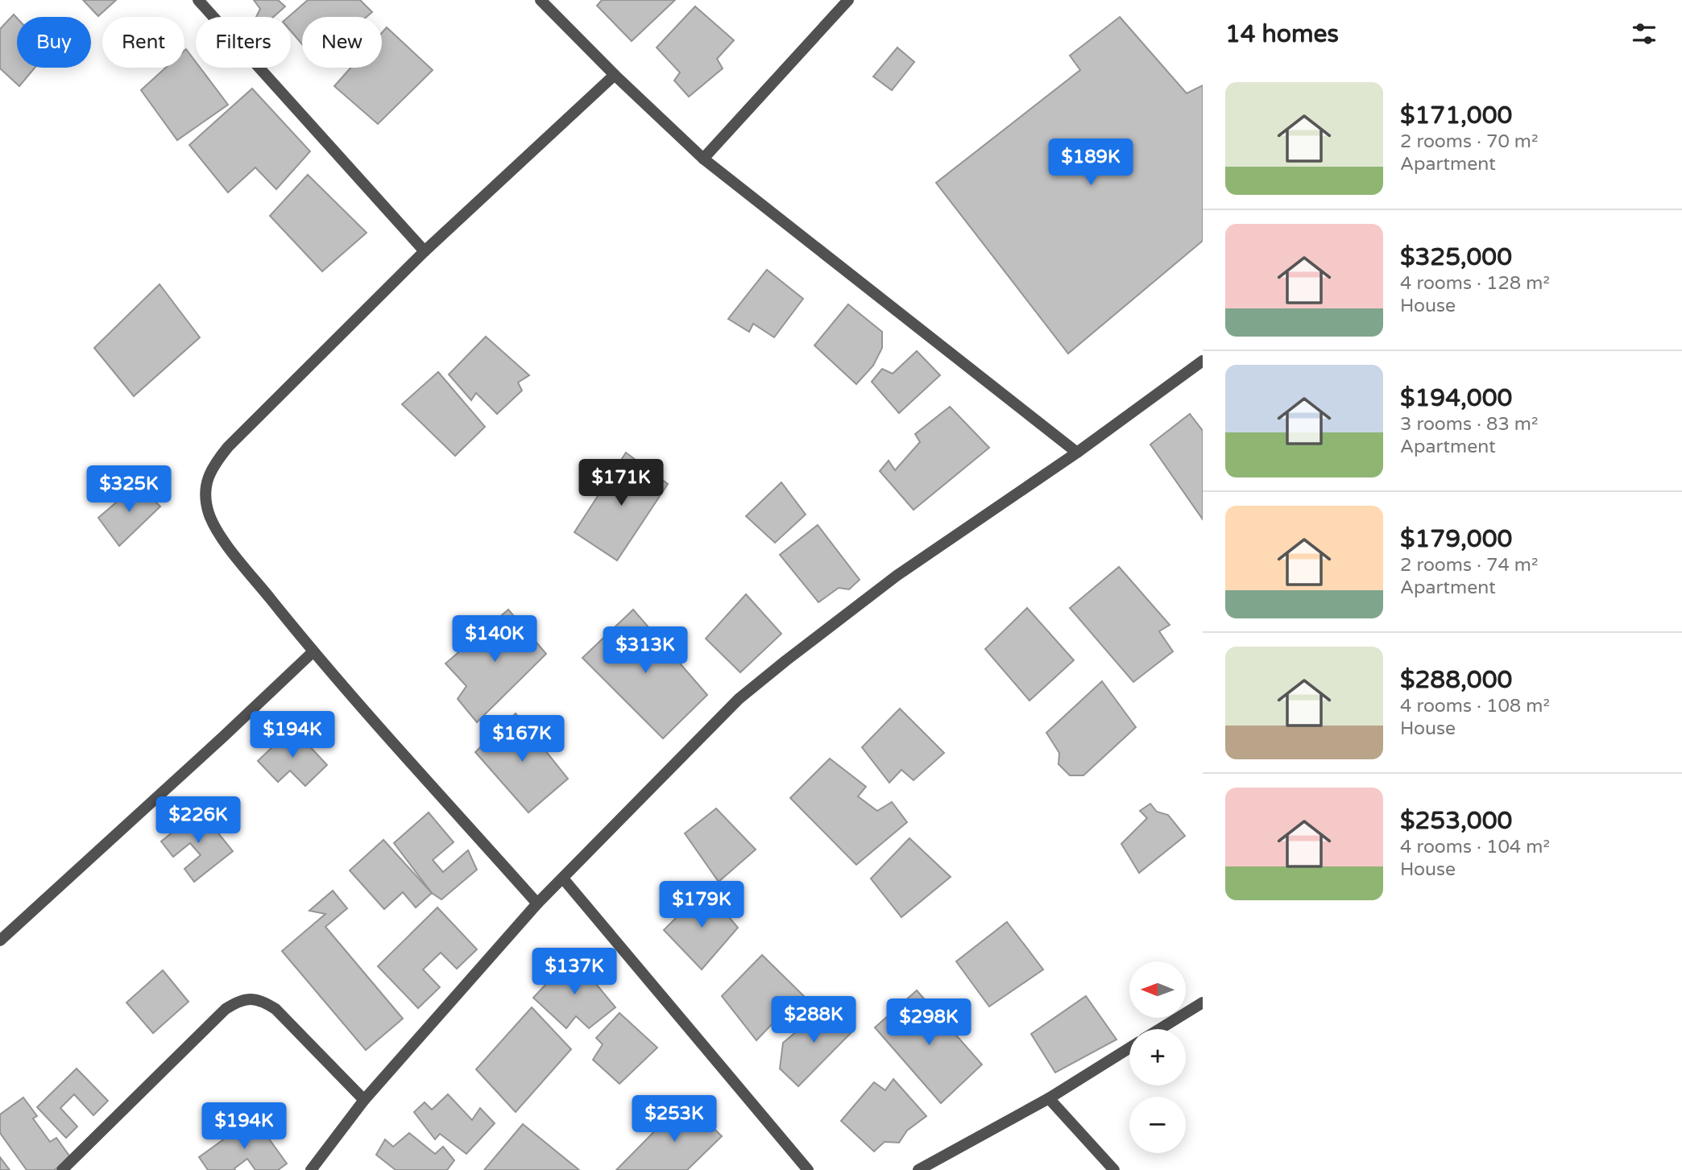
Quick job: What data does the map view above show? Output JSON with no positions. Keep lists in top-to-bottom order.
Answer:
{
  "north": "left",
  "page": {
    "heading": "14 homes",
    "chip": [
      "Buy",
      "Rent",
      "Filters",
      "New"
    ],
    "list": [
      {
        "name": "$171,000",
        "note": "2 rooms · 70 m² · Apartment"
      },
      {
        "name": "$325,000",
        "note": "4 rooms · 128 m² · House"
      },
      {
        "name": "$194,000",
        "note": "3 rooms · 83 m² · Apartment"
      },
      {
        "name": "$179,000",
        "note": "2 rooms · 74 m² · Apartment"
      },
      {
        "name": "$288,000",
        "note": "4 rooms · 108 m² · House"
      },
      {
        "name": "$253,000",
        "note": "4 rooms · 104 m² · House"
      }
    ],
    "price": [
      "$189K",
      "$171K",
      "$325K",
      "$140K",
      "$313K",
      "$194K",
      "$167K",
      "$226K",
      "$179K",
      "$137K",
      "$288K",
      "$298K",
      "$253K",
      "$194K"
    ],
    "map_buttons": ["+", "−"]
  }
}
